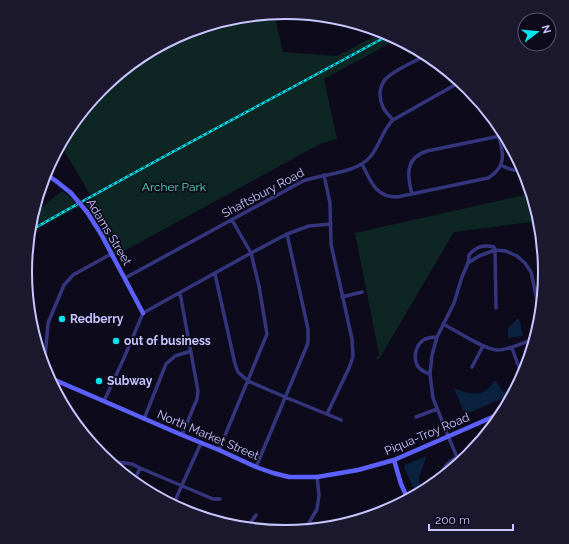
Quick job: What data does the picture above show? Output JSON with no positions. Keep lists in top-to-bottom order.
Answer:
{
  "streets": {
    "street": [
      "Shaftsbury Road",
      "Adams Street",
      "Piqua-Troy Road",
      "North Market Street"
    ]
  },
  "crossings": [
    ["Shaftsbury Road", "Adams Street"],
    ["Piqua-Troy Road", "North Market Street"]
  ],
  "parks": ["Archer Park"],
  "places": ["Redberry", "out of business", "Subway"],
  "scale_bar": "200 m",
  "north": "right"
}
